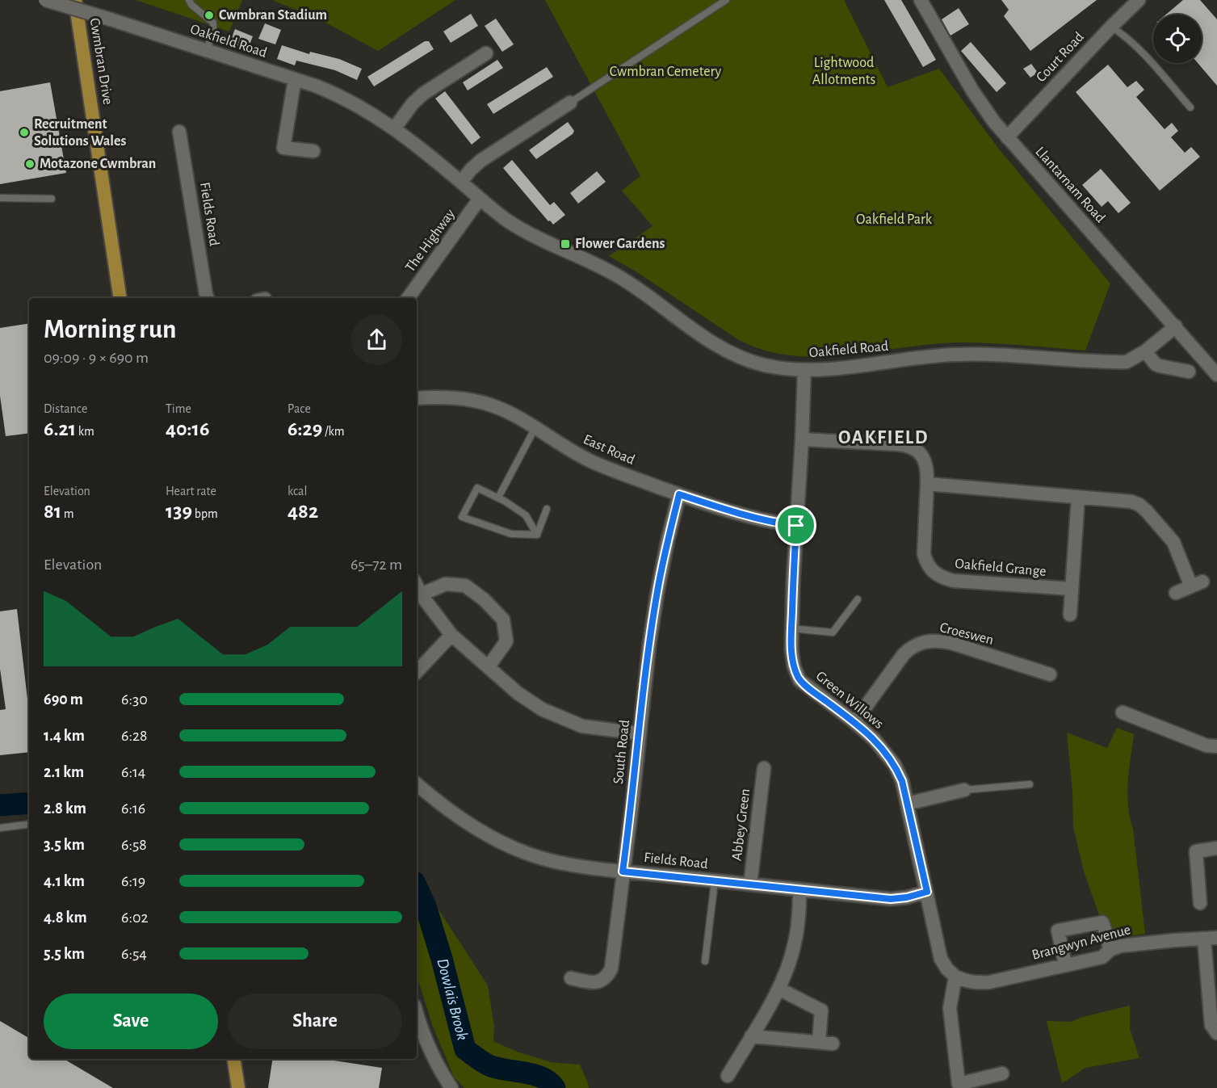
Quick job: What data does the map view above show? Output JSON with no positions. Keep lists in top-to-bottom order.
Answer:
{
  "streets": {
    "main road": ["Cwmbran Drive"],
    "street": [
      "Oakfield Road",
      "Court Road",
      "Llantarnam Road",
      "Fields Road",
      "The Highway",
      "East Road",
      "Oakfield Grange",
      "Croeswen",
      "Green Willows",
      "South Road",
      "Abbey Green",
      "Brangwyn Avenue"
    ]
  },
  "crossings": [
    ["Oakfield Road", "Llantarnam Road"],
    ["Oakfield Road", "The Highway"],
    ["Oakfield Road", "Green Willows"],
    ["Court Road", "Llantarnam Road"],
    ["Fields Road", "Green Willows"],
    ["Fields Road", "South Road"],
    ["Fields Road", "Abbey Green"],
    ["East Road", "Green Willows"],
    ["East Road", "South Road"],
    ["Oakfield Grange", "Green Willows"],
    ["Croeswen", "Green Willows"],
    ["Green Willows", "Brangwyn Avenue"]
  ],
  "districts": ["OAKFIELD"],
  "water": ["Dowlais Brook"],
  "parks": ["Lightwood Allotments", "Cwmbran Cemetery", "Oakfield Park"],
  "places": {
    "other": ["Cwmbran Stadium", "Recruitment Solutions Wales", "Motazone Cwmbran"],
    "transit": ["Flower Gardens"]
  },
  "page": {
    "heading": ["Morning run", "09:09 · 9 × 690 m"],
    "stats": [
      ["Distance", "6.21 km"],
      ["Time", "40:16"],
      ["Pace", "6:29 /km"],
      ["Elevation", "81 m"],
      ["Heart rate", "139 bpm"],
      ["kcal", "482"]
    ],
    "chart": ["Elevation", "65–72 m"],
    "list": [
      {
        "name": "690 m",
        "note": "6:30"
      },
      {
        "name": "1.4 km",
        "note": "6:28"
      },
      {
        "name": "2.1 km",
        "note": "6:14"
      },
      {
        "name": "2.8 km",
        "note": "6:16"
      },
      {
        "name": "3.5 km",
        "note": "6:58"
      },
      {
        "name": "4.1 km",
        "note": "6:19"
      },
      {
        "name": "4.8 km",
        "note": "6:02"
      },
      {
        "name": "5.5 km",
        "note": "6:54"
      }
    ],
    "buttons": ["Save", "Share"]
  }
}
